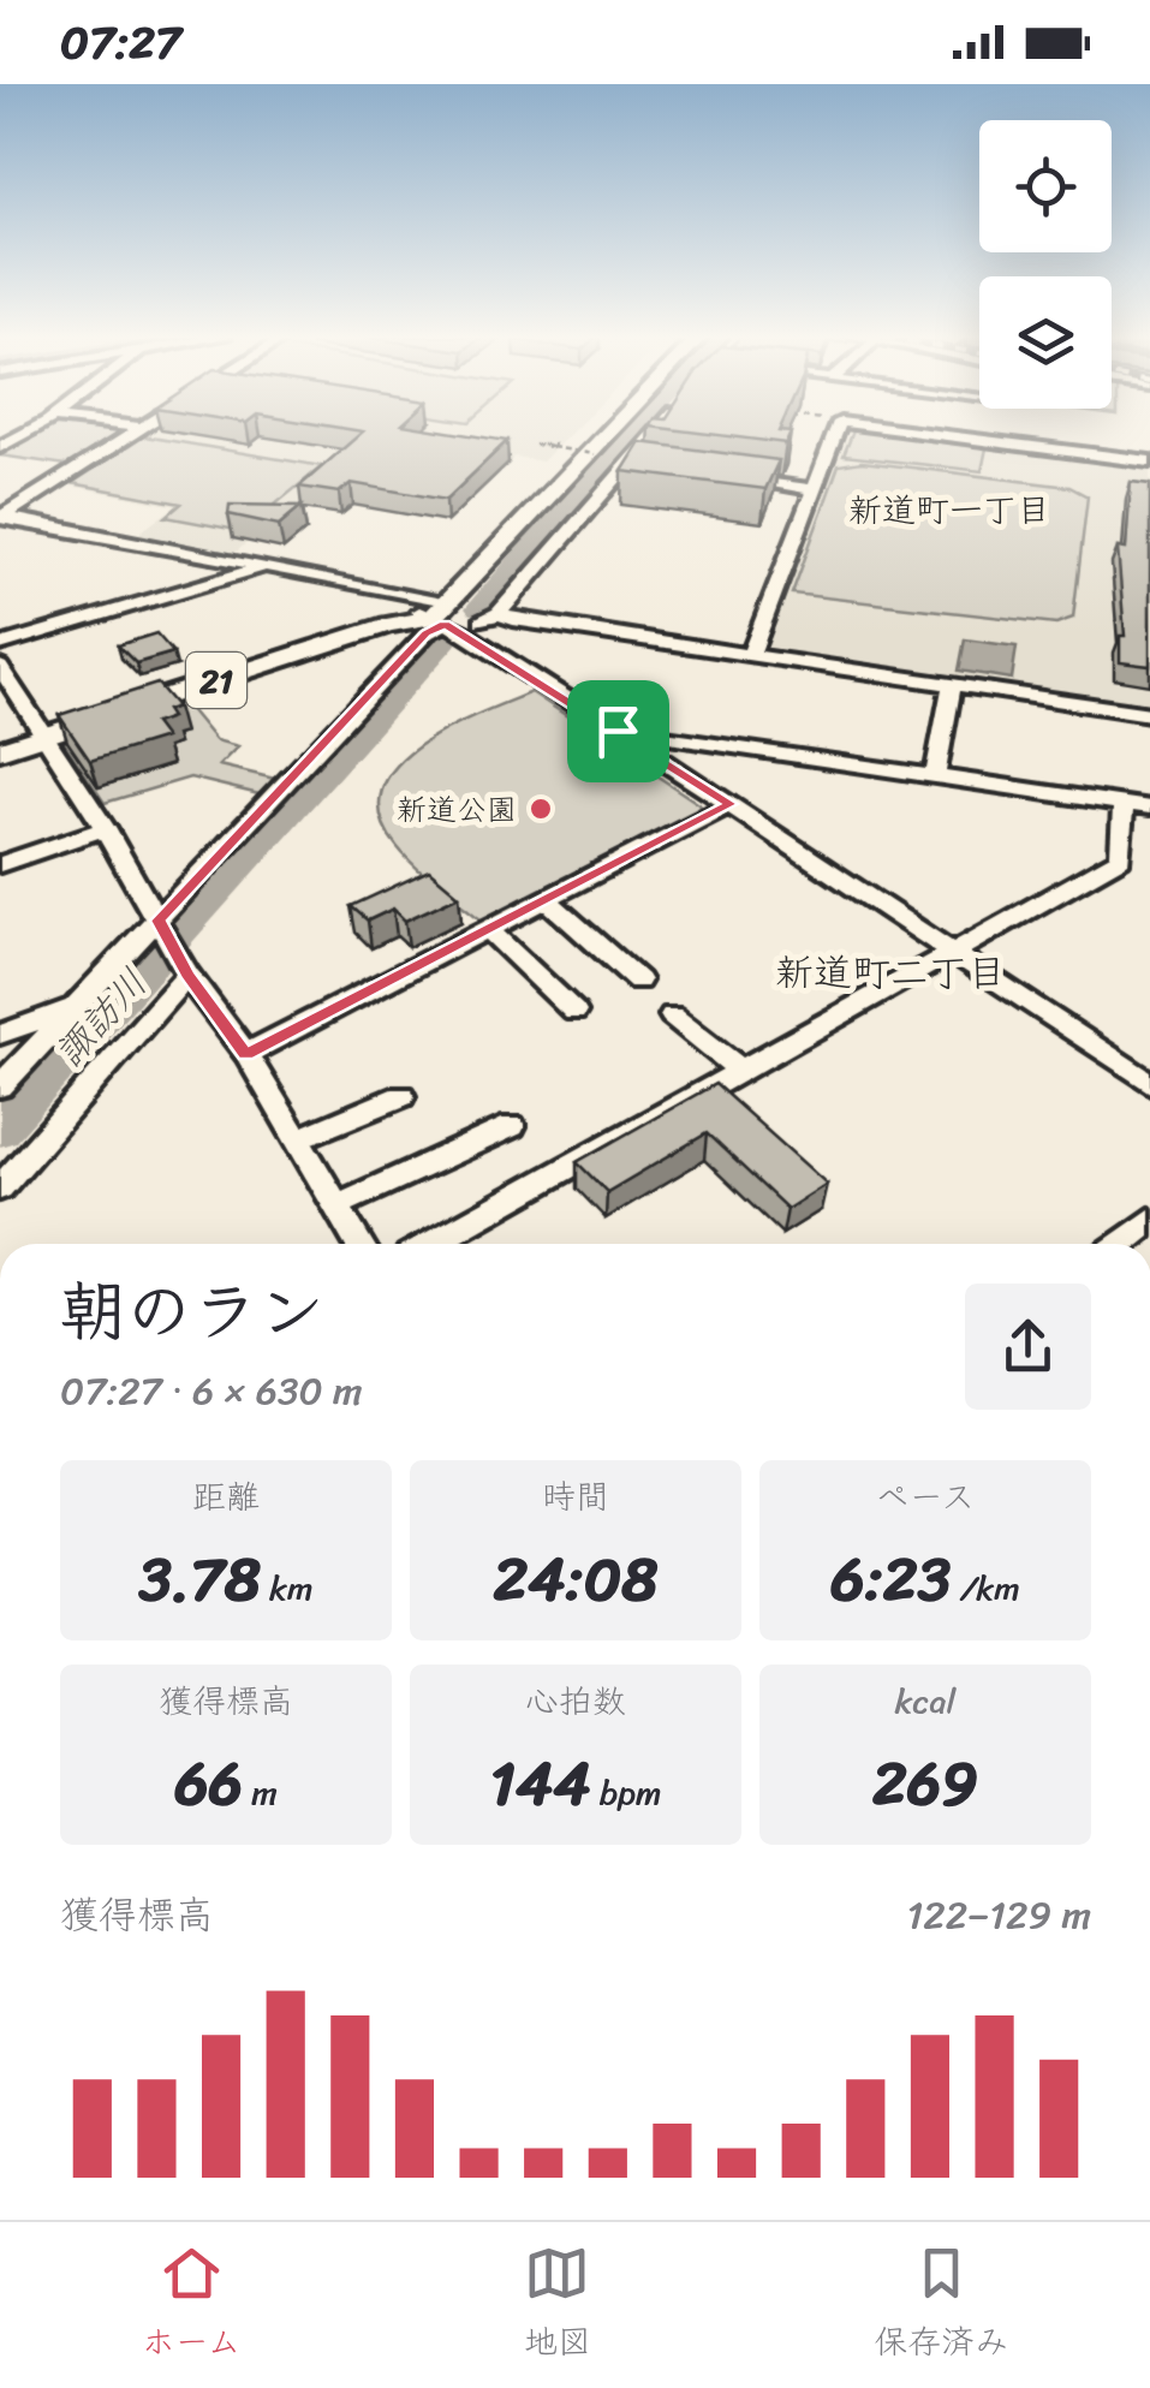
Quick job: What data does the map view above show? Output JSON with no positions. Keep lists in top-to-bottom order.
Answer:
{
  "streets": {
    "main road": ["21"]
  },
  "districts": ["新道町一丁目", "新道町二丁目"],
  "water": ["諏訪川"],
  "places": ["新道公園"],
  "page": {
    "status": "07:27",
    "heading": ["朝のラン", "07:27 · 6 × 630 m"],
    "stats": [
      ["距離", "3.78 km"],
      ["時間", "24:08"],
      ["ペース", "6:23 /km"],
      ["獲得標高", "66 m"],
      ["心拍数", "144 bpm"],
      ["kcal", "269"]
    ],
    "chart": ["獲得標高", "122–129 m"],
    "tabs": ["ホーム", "地図", "保存済み"]
  }
}
